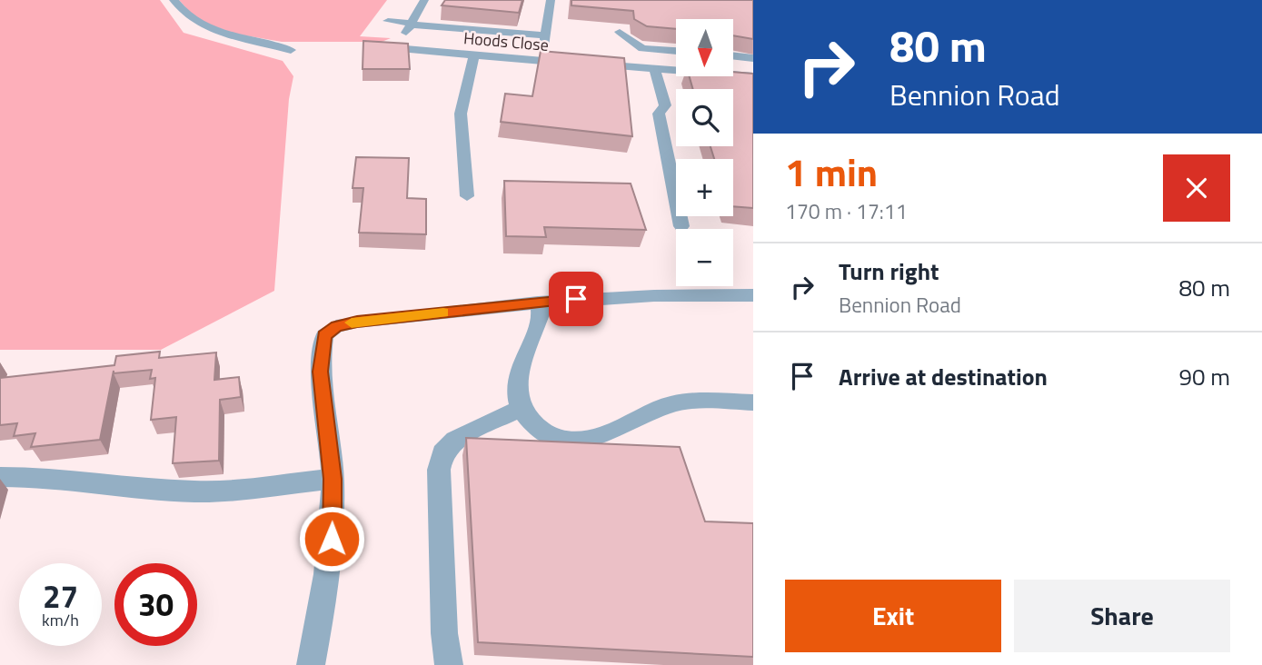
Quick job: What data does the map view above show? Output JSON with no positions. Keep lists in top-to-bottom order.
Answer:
{
  "streets": {
    "street": ["Hoods Close"]
  },
  "north": "bottom",
  "page": {
    "turn": ["80 m", "Bennion Road"],
    "map_buttons": ["+", "−"],
    "heading": ["1 min", "170 m · 17:11"],
    "list": [
      {
        "name": "Turn right",
        "note": "Bennion Road",
        "value": "80 m"
      },
      {
        "name": "Arrive at destination",
        "value": "90 m"
      }
    ],
    "speed": "27 km/h",
    "limit": "30",
    "buttons": ["Exit", "Share"]
  }
}
